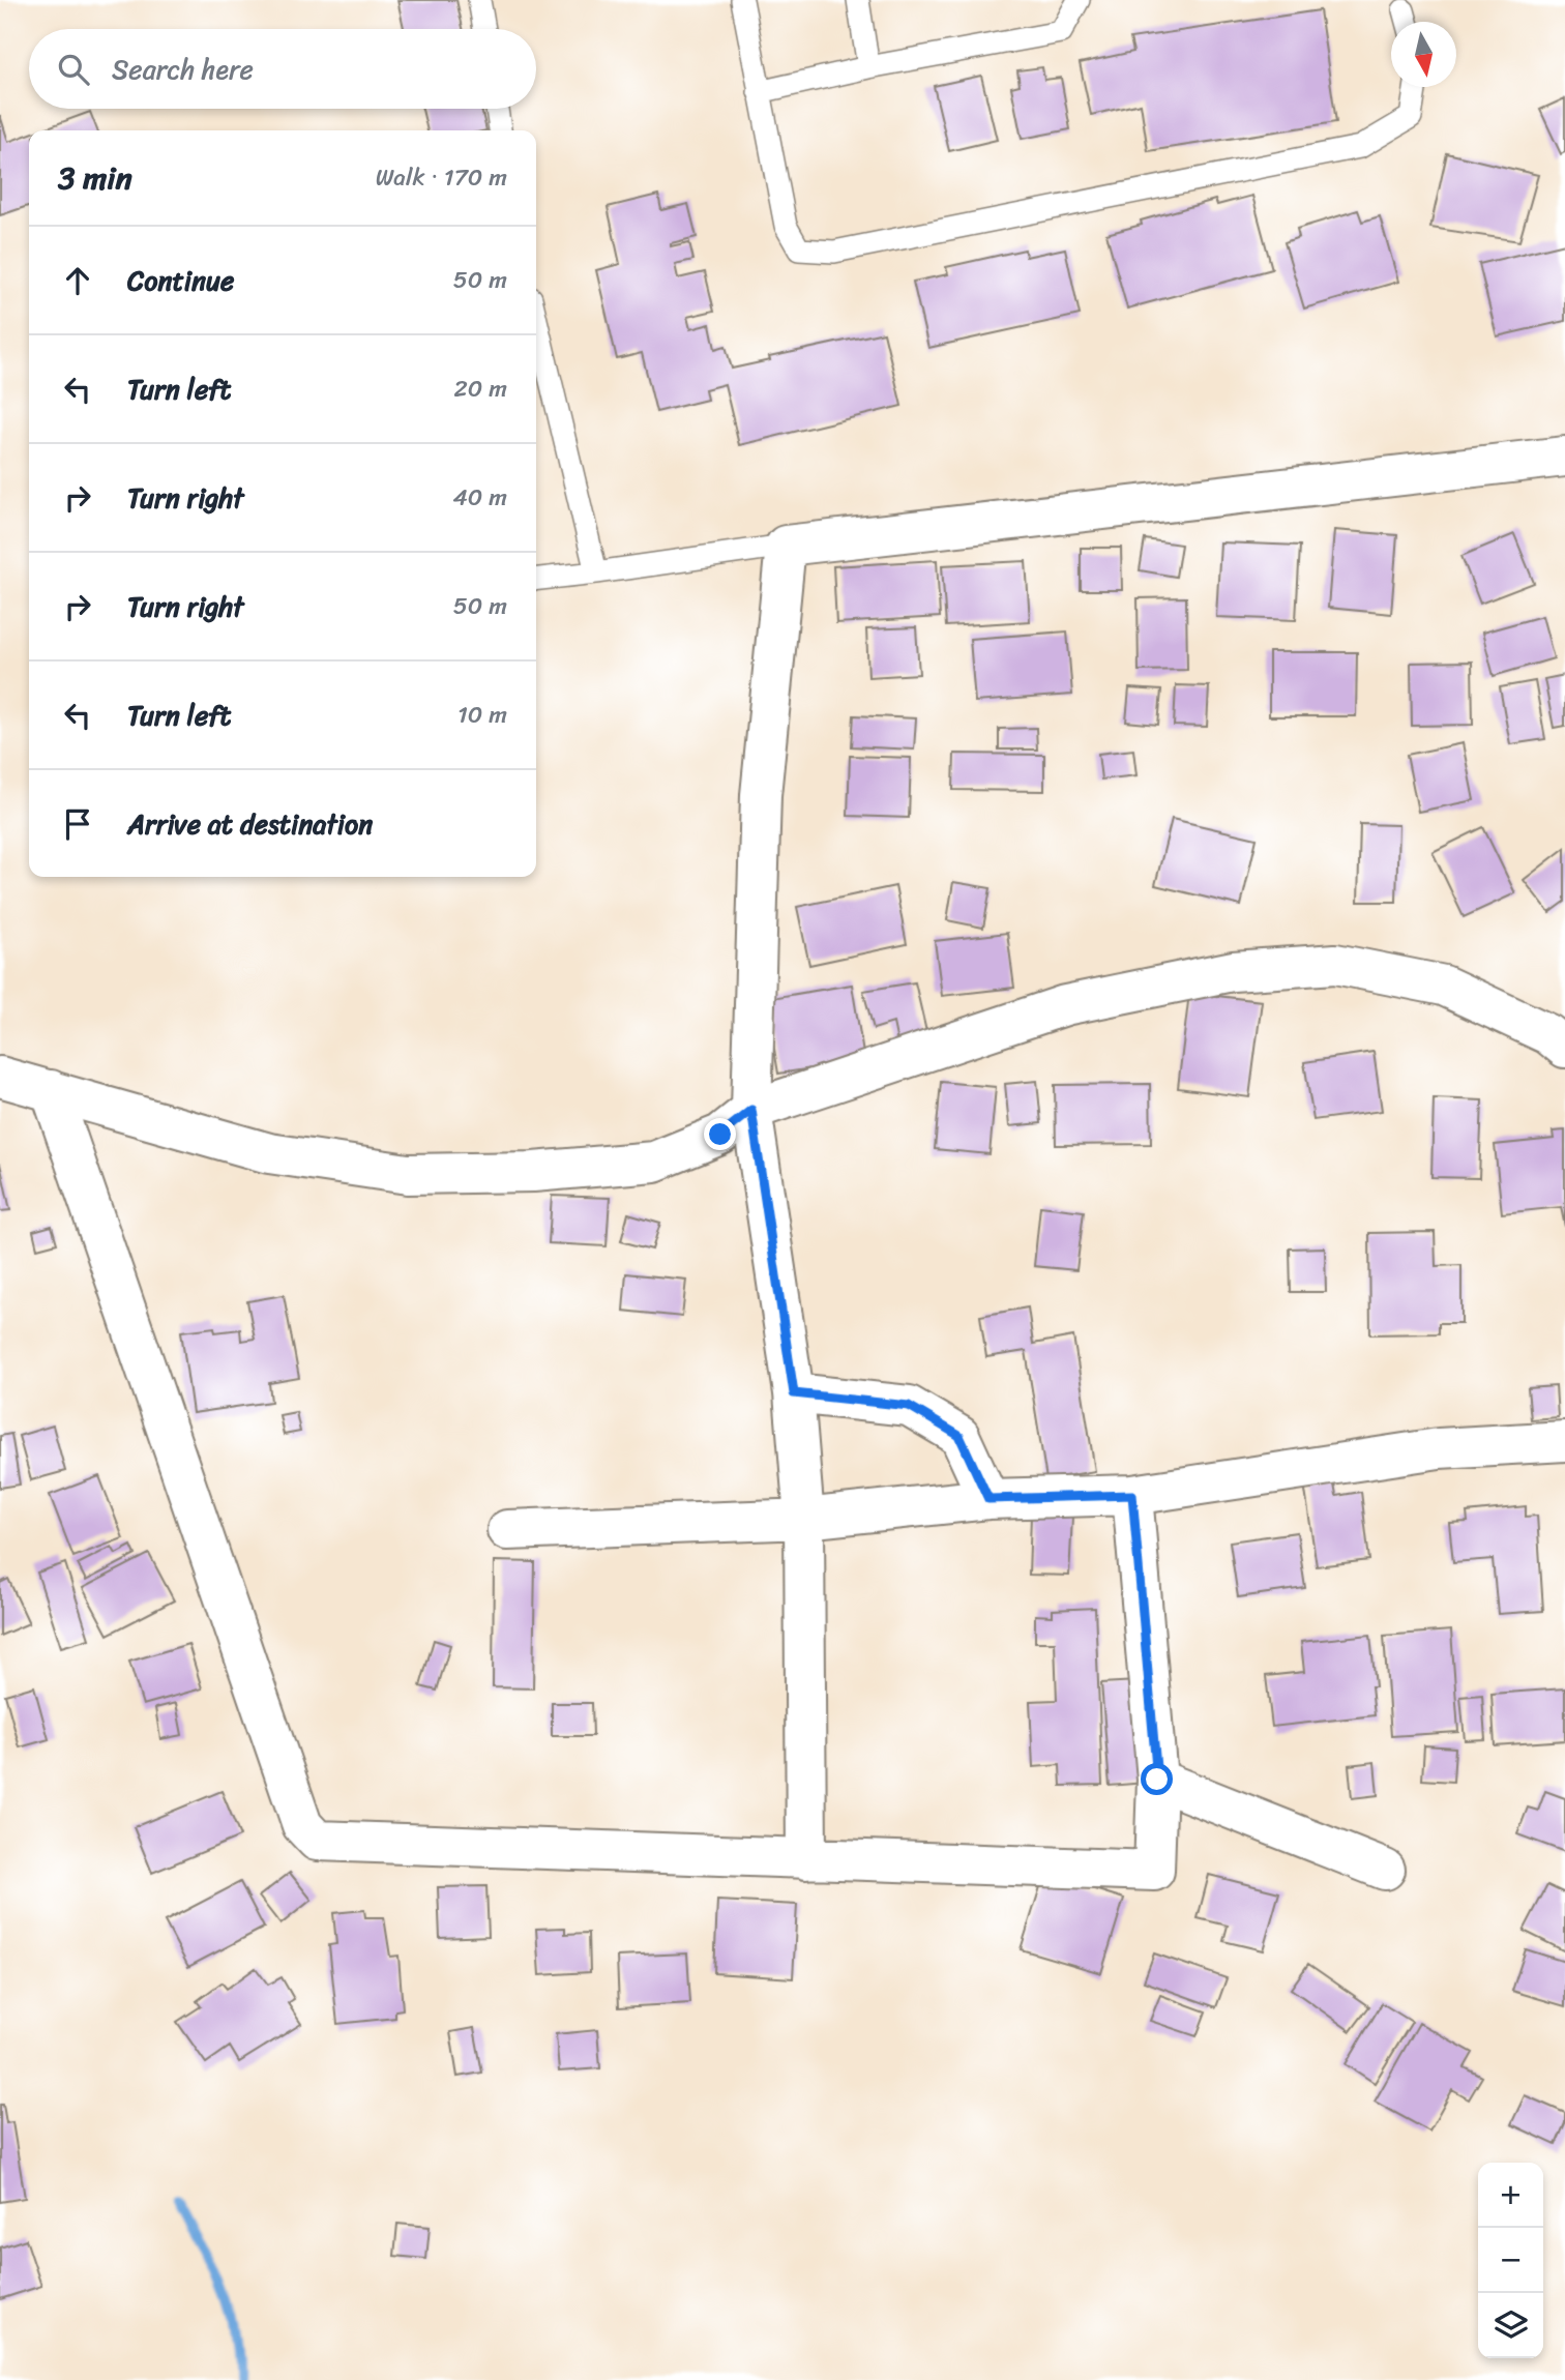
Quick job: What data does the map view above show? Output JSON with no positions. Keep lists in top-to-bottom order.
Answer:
{
  "north": "bottom",
  "page": {
    "search": "Search here",
    "heading": ["3 min", "Walk · 170 m"],
    "list": [
      ["Continue", "50 m"],
      ["Turn left", "20 m"],
      ["Turn right", "40 m"],
      ["Turn right", "50 m"],
      ["Turn left", "10 m"],
      "Arrive at destination"
    ],
    "map_buttons": ["+", "−"]
  }
}
